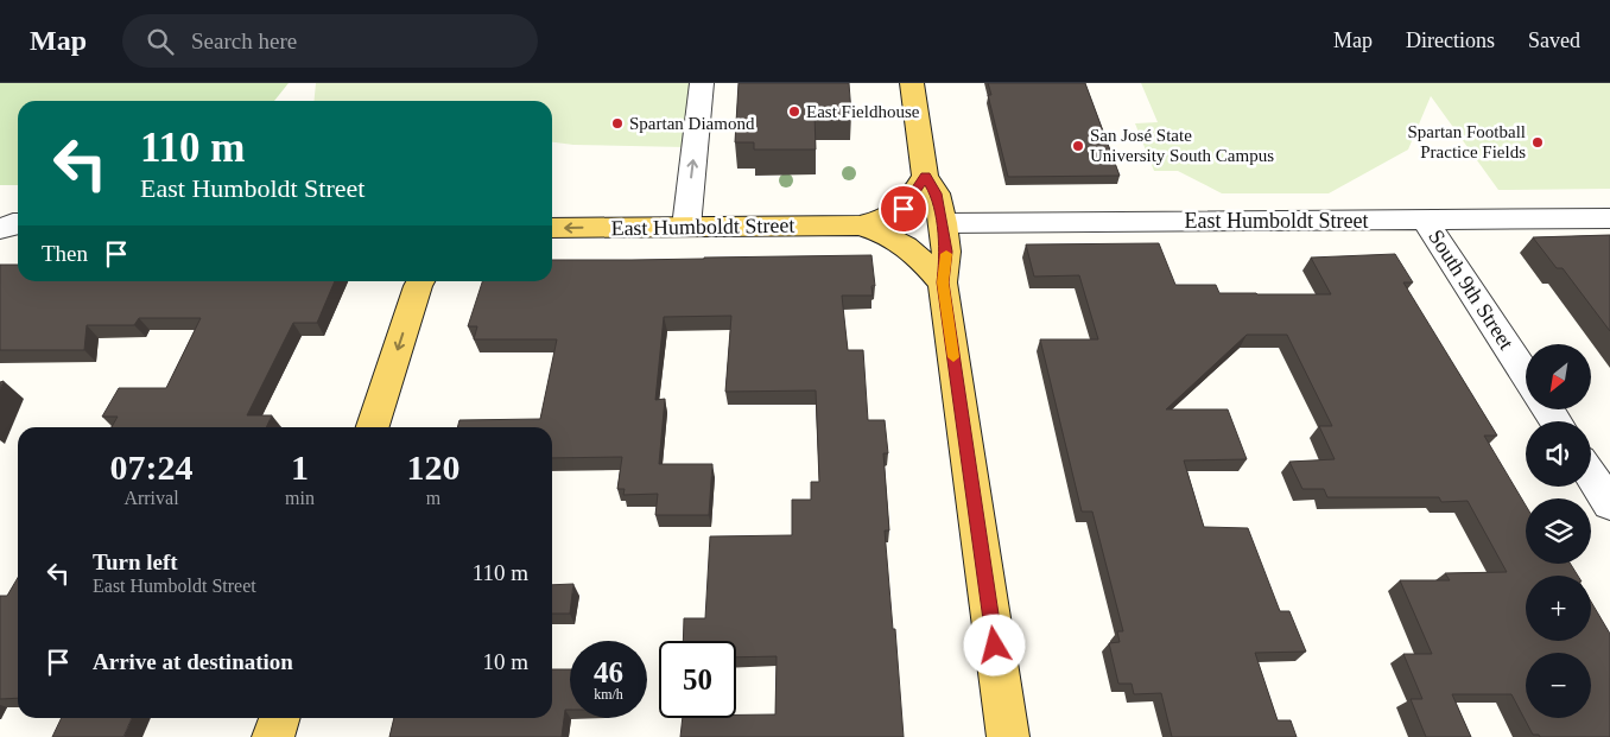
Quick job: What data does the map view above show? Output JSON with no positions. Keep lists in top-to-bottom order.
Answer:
{
  "streets": {
    "main road": ["East Humboldt Street"],
    "street": ["South 9th Street"]
  },
  "crossings": [
    ["East Humboldt Street", "South 9th Street"]
  ],
  "places": [
    "East Fieldhouse",
    "Spartan Diamond",
    "Spartan Football Practice Fields",
    "San José State University South Campus"
  ],
  "north": "bottom left",
  "page": {
    "header": "Map",
    "search": "Search here",
    "nav": ["Map", "Directions", "Saved"],
    "turn": ["110 m", "East Humboldt Street"],
    "then": "Then",
    "map_buttons": ["+", "−"],
    "eta": [
      "07:24",
      "Arrival",
      "1",
      "min",
      "120",
      "m"
    ],
    "list": [
      {
        "name": "Turn left",
        "note": "East Humboldt Street",
        "value": "110 m"
      },
      {
        "name": "Arrive at destination",
        "value": "10 m"
      }
    ],
    "speed": "46 km/h",
    "limit": "50"
  }
}
